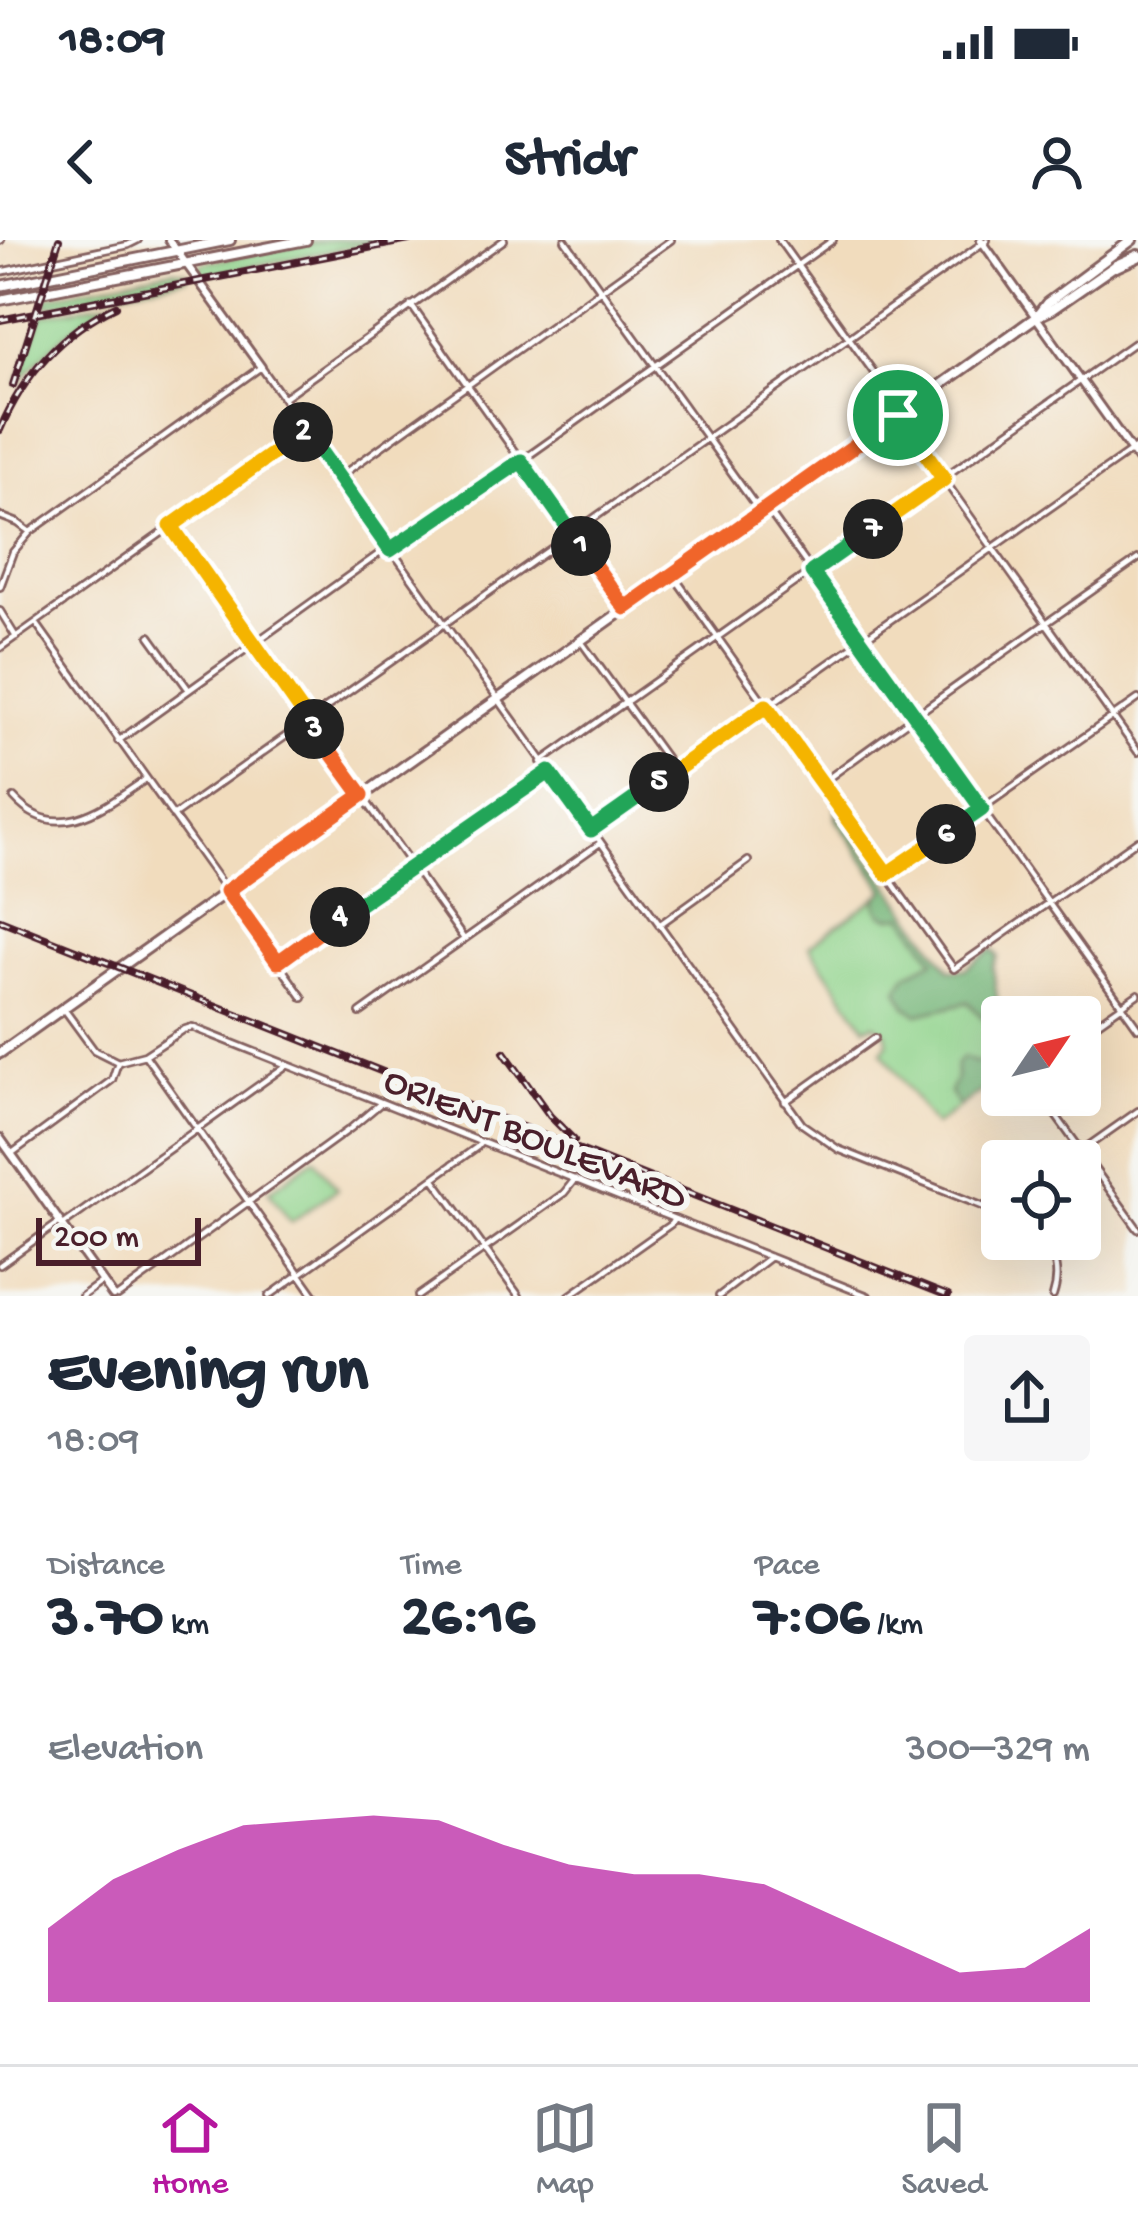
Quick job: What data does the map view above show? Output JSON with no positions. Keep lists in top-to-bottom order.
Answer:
{
  "streets": {
    "street": ["ORIENT BOULEVARD"]
  },
  "scale_bar": "200 m",
  "north": "top right",
  "page": {
    "status": "18:09",
    "header": "Stridr",
    "pins": [
      "2",
      "7",
      "1",
      "3",
      "5",
      "6",
      "4"
    ],
    "scale": "200 m",
    "heading": ["Evening run", "18:09"],
    "stats": [
      ["Distance", "3.70 km"],
      ["Time", "26:16"],
      ["Pace", "7:06 /km"]
    ],
    "chart": ["Elevation", "300–329 m"],
    "tabs": ["Home", "Map", "Saved"]
  }
}
